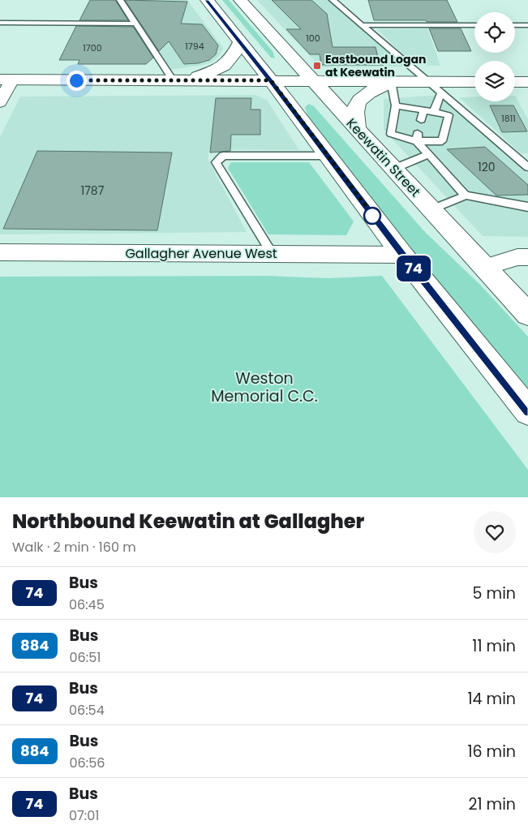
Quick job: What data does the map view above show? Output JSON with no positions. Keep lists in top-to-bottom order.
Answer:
{
  "streets": {
    "main road": ["Keewatin Street"],
    "street": ["Gallagher Avenue West"]
  },
  "parks": ["Weston Memorial C.C."],
  "places": {
    "transit": ["Eastbound Logan at Keewatin"]
  },
  "lines": ["bus line 74"],
  "house_numbers": [
    "100",
    "1794",
    "1700",
    "1811",
    "120",
    "1787"
  ],
  "page": {
    "on_map": "74",
    "heading": ["Northbound Keewatin at Gallagher", "Walk · 2 min · 160 m"],
    "list": [
      {
        "mark": "74",
        "name": "Bus",
        "note": "06:45",
        "value": "5 min"
      },
      {
        "mark": "884",
        "name": "Bus",
        "note": "06:51",
        "value": "11 min"
      },
      {
        "mark": "74",
        "name": "Bus",
        "note": "06:54",
        "value": "14 min"
      },
      {
        "mark": "884",
        "name": "Bus",
        "note": "06:56",
        "value": "16 min"
      },
      {
        "mark": "74",
        "name": "Bus",
        "note": "07:01",
        "value": "21 min"
      }
    ]
  }
}
